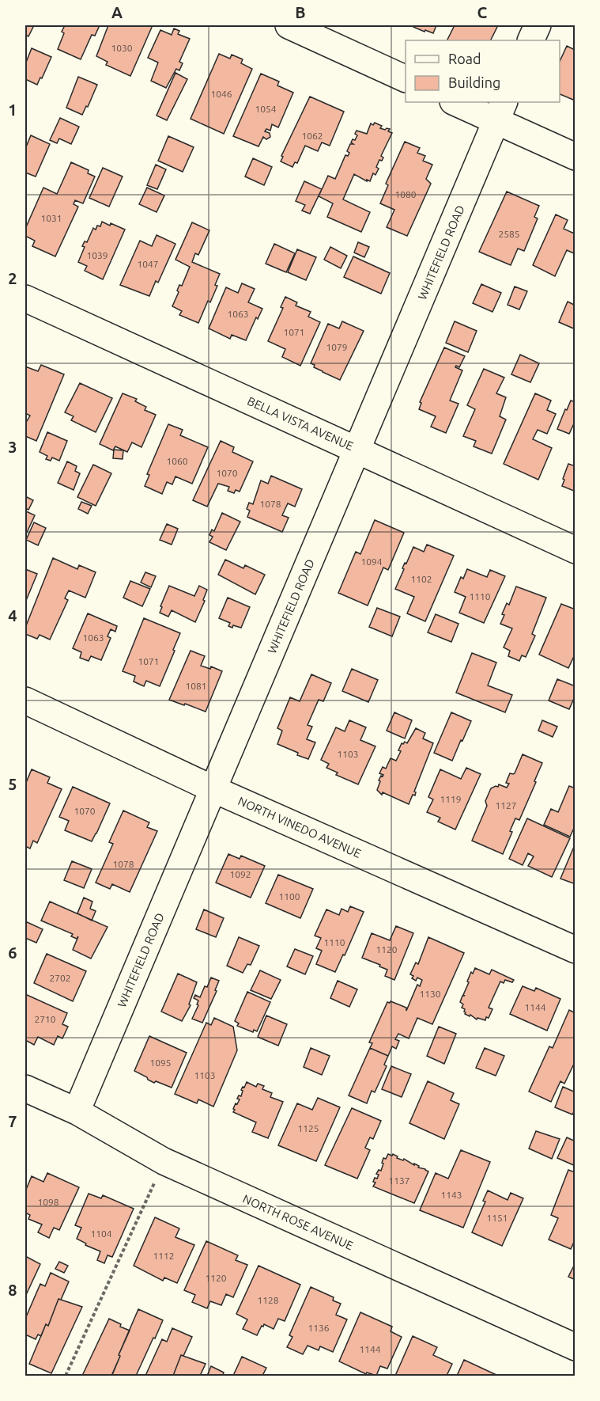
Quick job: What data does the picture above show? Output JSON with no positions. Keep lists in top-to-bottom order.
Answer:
{
  "streets": {
    "street": [
      "WHITEFIELD ROAD",
      "BELLA VISTA AVENUE",
      "NORTH VINEDO AVENUE",
      "NORTH ROSE AVENUE"
    ]
  },
  "crossings": [
    ["WHITEFIELD ROAD", "BELLA VISTA AVENUE"],
    ["WHITEFIELD ROAD", "NORTH VINEDO AVENUE"],
    ["WHITEFIELD ROAD", "NORTH ROSE AVENUE"]
  ],
  "house_numbers": [
    "1030",
    "1046",
    "1054",
    "1062",
    "1080",
    "1031",
    "2585",
    "1039",
    "1047",
    "1063",
    "1071",
    "1079",
    "1060",
    "1070",
    "1078",
    "1094",
    "1102",
    "1110",
    "1063",
    "1071",
    "1081",
    "1103",
    "1119",
    "1127",
    "1070",
    "1078",
    "1092",
    "1100",
    "1110",
    "1120",
    "2702",
    "1130",
    "1144",
    "2710",
    "1095",
    "1103",
    "1125",
    "1137",
    "1143",
    "1098",
    "1151",
    "1104",
    "1112",
    "1120",
    "1128",
    "1136",
    "1144"
  ],
  "legend": ["Road", "Building"],
  "grid": {
    "columns": ["A", "B", "C"],
    "rows": [
      "1",
      "2",
      "3",
      "4",
      "5",
      "6",
      "7",
      "8"
    ]
  }
}
